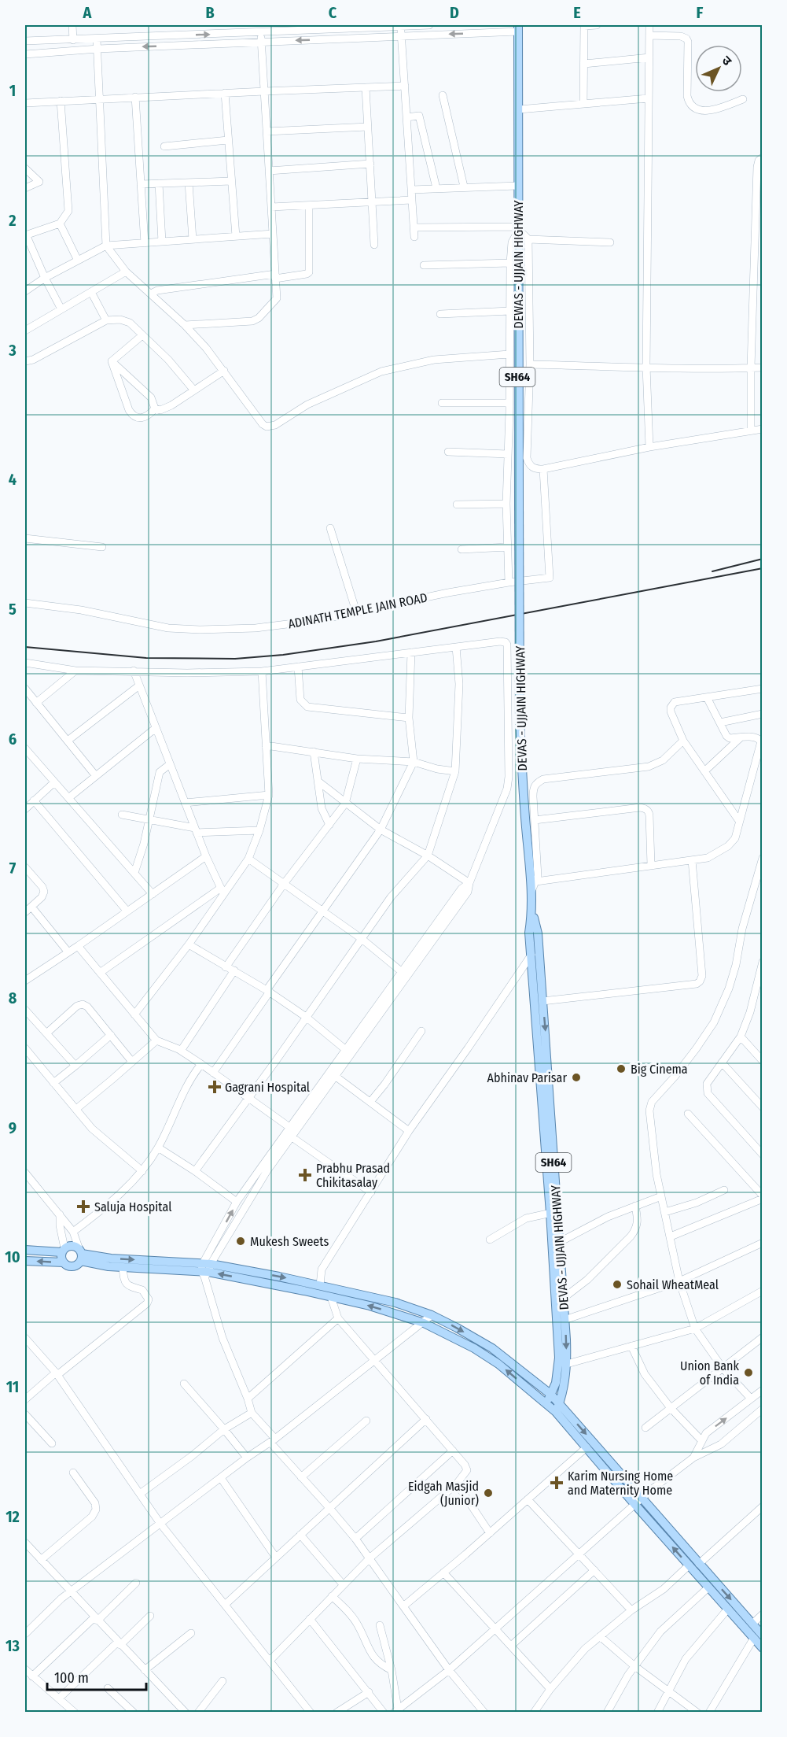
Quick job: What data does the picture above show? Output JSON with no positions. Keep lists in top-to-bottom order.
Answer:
{
  "streets": {
    "main road": ["DEWAS - UJJAIN HIGHWAY", "SH64", "DEVAS - UJJAIN HIGHWAY"],
    "street": ["ADINATH TEMPLE JAIN ROAD"]
  },
  "crossings": [
    ["DEWAS - UJJAIN HIGHWAY", "DEVAS - UJJAIN HIGHWAY"]
  ],
  "places": {
    "other": [
      "Big Cinema",
      "Abhinav Parisar",
      "Mukesh Sweets",
      "Sohail WheatMeal",
      "Union Bank of India",
      "Eidgah Masjid (Junior)"
    ],
    "health": [
      "Gagrani Hospital",
      "Prabhu Prasad Chikitasalay",
      "Saluja Hospital",
      "Karim Nursing Home and Maternity Home"
    ]
  },
  "scale_bar": "100 m",
  "north": "top right",
  "grid": {
    "columns": [
      "A",
      "B",
      "C",
      "D",
      "E",
      "F"
    ],
    "rows": [
      "1",
      "2",
      "3",
      "4",
      "5",
      "6",
      "7",
      "8",
      "9",
      "10",
      "11",
      "12",
      "13"
    ]
  }
}
